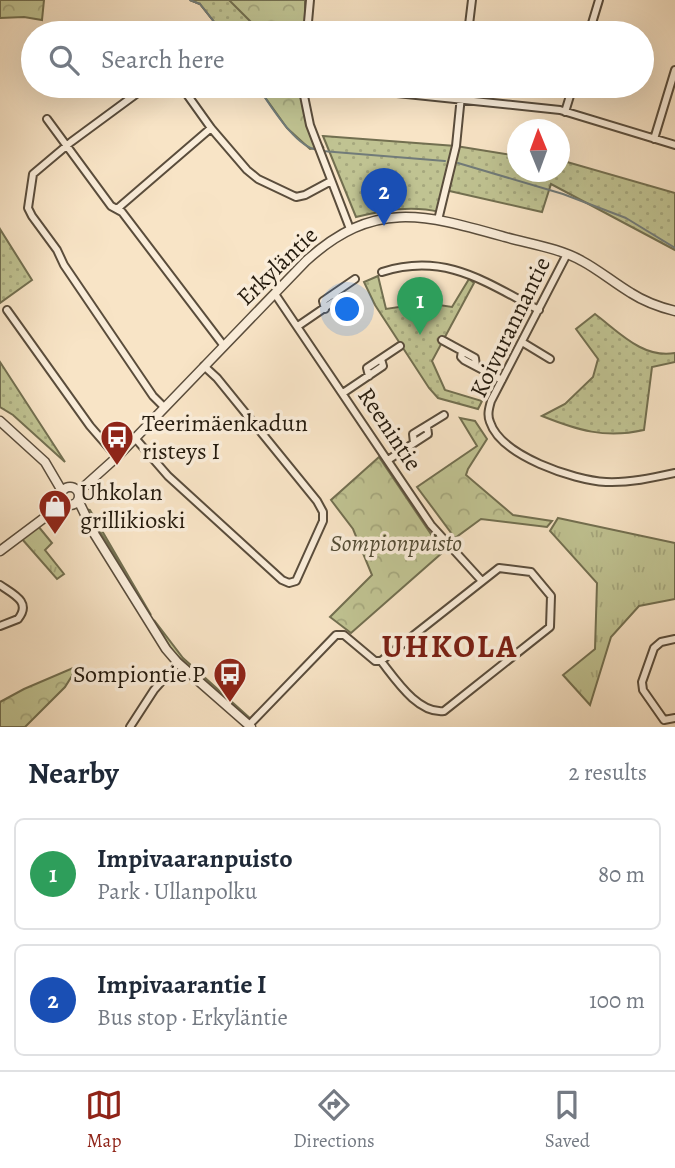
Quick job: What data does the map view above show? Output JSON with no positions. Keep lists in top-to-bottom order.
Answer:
{
  "streets": {
    "street": ["Erkyläntie", "Koivurannantie", "Reenintie"]
  },
  "crossings": [
    ["Erkyläntie", "Koivurannantie"],
    ["Erkyläntie", "Reenintie"]
  ],
  "districts": ["UHKOLA"],
  "parks": ["Sompionpuisto"],
  "places": {
    "bus stop": ["Teerimäenkadun risteys I", "Sompiontie P"],
    "shop": ["Uhkolan grillikioski"]
  },
  "north": "top",
  "page": {
    "search": "Search here",
    "pins": ["2", "1"],
    "heading": ["Nearby", "2 results"],
    "list": [
      {
        "mark": "1",
        "name": "Impivaaranpuisto",
        "note": "Park · Ullanpolku",
        "value": "80 m"
      },
      {
        "mark": "2",
        "name": "Impivaarantie I",
        "note": "Bus stop · Erkyläntie",
        "value": "100 m"
      }
    ],
    "nav": ["Map", "Directions", "Saved"]
  }
}
